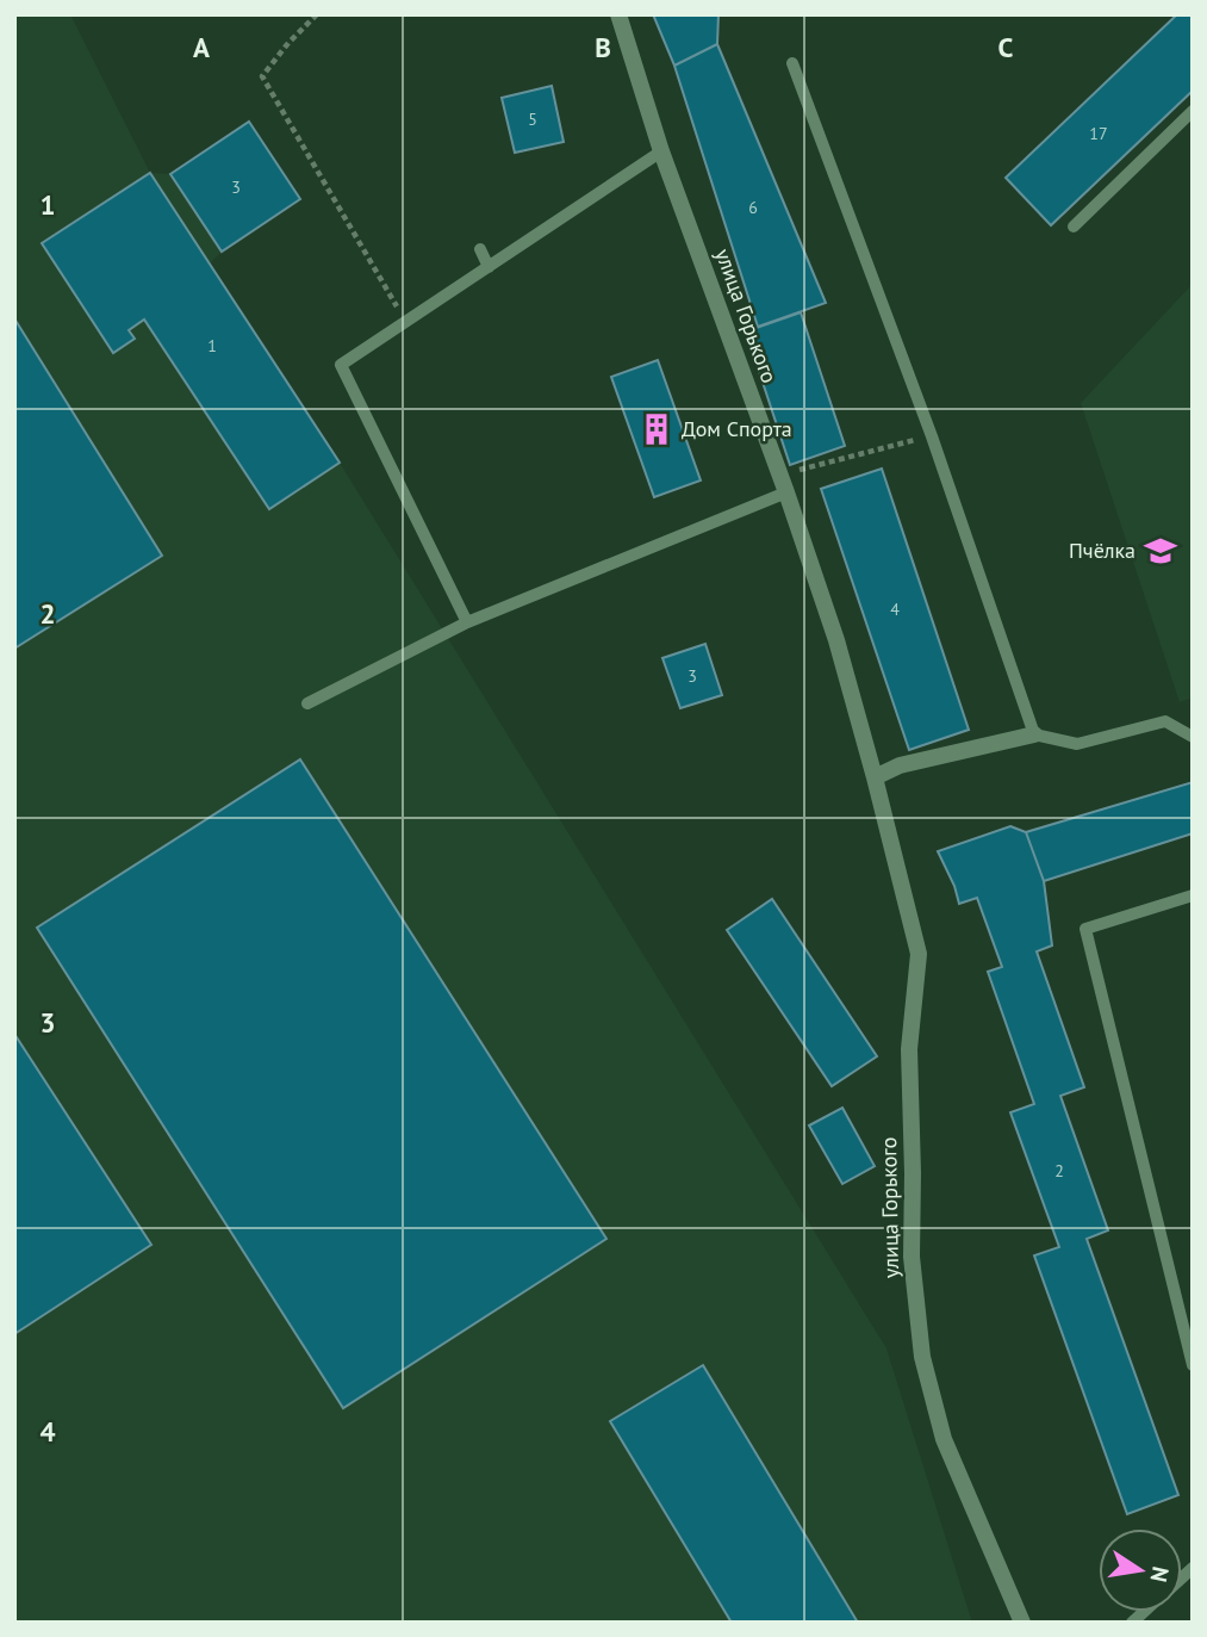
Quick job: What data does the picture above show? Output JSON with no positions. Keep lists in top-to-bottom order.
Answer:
{
  "streets": {
    "street": ["улица Горького"]
  },
  "places": {
    "building": ["Дом Спорта"],
    "school or university": ["Пчёлка"]
  },
  "house_numbers": [
    "5",
    "17",
    "3",
    "6",
    "1",
    "4",
    "3",
    "2"
  ],
  "north": "right",
  "grid": {
    "columns": ["A", "B", "C"],
    "rows": [
      "1",
      "2",
      "3",
      "4"
    ]
  }
}
